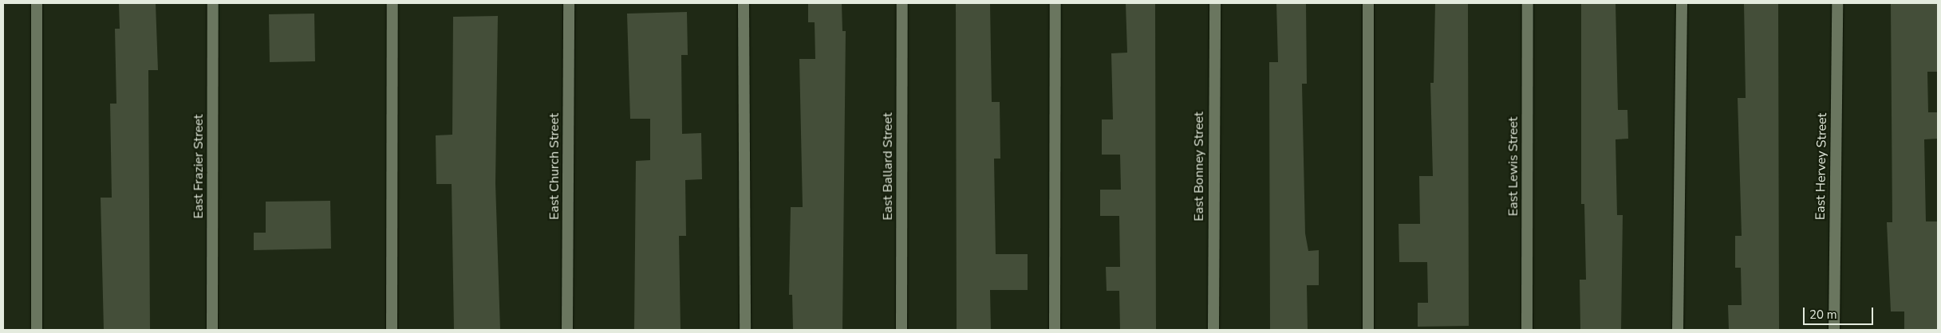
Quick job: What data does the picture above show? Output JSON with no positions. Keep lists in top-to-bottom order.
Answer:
{
  "streets": {
    "street": [
      "East Frazier Street",
      "East Church Street",
      "East Ballard Street",
      "East Bonney Street",
      "East Lewis Street",
      "East Hervey Street"
    ]
  },
  "scale_bar": "20 m"
}
